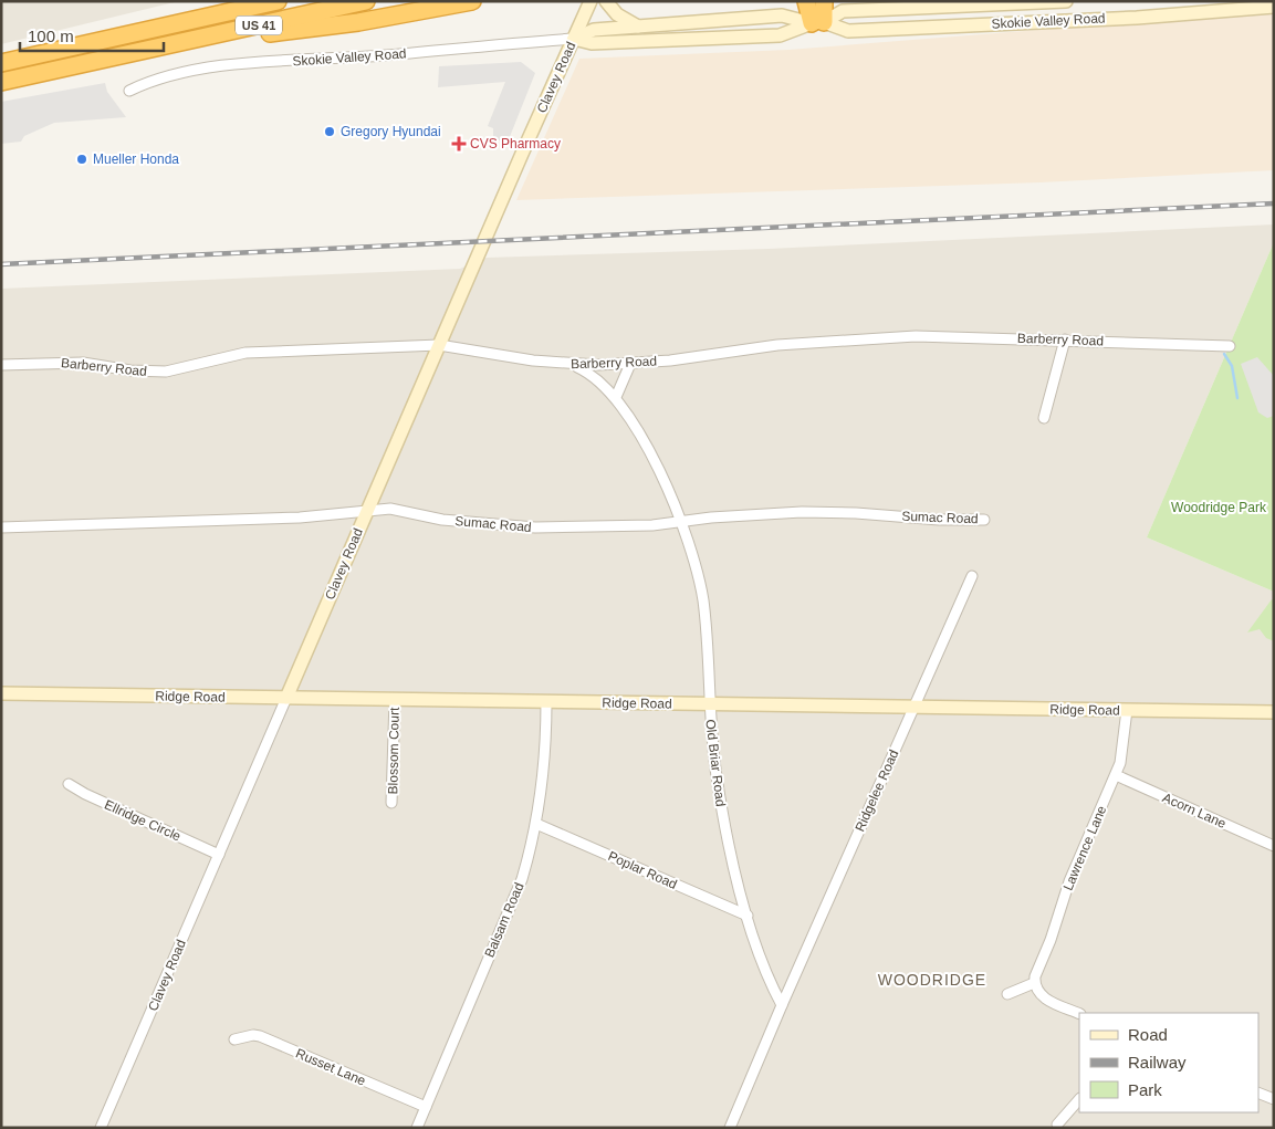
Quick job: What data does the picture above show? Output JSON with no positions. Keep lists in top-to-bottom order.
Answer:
{
  "streets": {
    "highway": ["US 41"],
    "street": [
      "Skokie Valley Road",
      "Clavey Road",
      "Barberry Road",
      "Sumac Road",
      "Ridge Road",
      "Blossom Court",
      "Old Briar Road",
      "Ridgelee Road",
      "Acorn Lane",
      "Ellridge Circle",
      "Lawrence Lane",
      "Poplar Road",
      "Balsam Road",
      "Russet Lane"
    ]
  },
  "crossings": [
    ["Skokie Valley Road", "Clavey Road"],
    ["Clavey Road", "Barberry Road"],
    ["Clavey Road", "Sumac Road"],
    ["Clavey Road", "Ridge Road"],
    ["Clavey Road", "Ellridge Circle"],
    ["Barberry Road", "Old Briar Road"],
    ["Sumac Road", "Old Briar Road"],
    ["Ridge Road", "Blossom Court"],
    ["Ridge Road", "Old Briar Road"],
    ["Ridge Road", "Ridgelee Road"],
    ["Ridge Road", "Lawrence Lane"],
    ["Ridge Road", "Balsam Road"],
    ["Old Briar Road", "Ridgelee Road"],
    ["Old Briar Road", "Poplar Road"],
    ["Acorn Lane", "Lawrence Lane"],
    ["Poplar Road", "Balsam Road"],
    ["Balsam Road", "Russet Lane"]
  ],
  "districts": ["WOODRIDGE"],
  "parks": ["Woodridge Park"],
  "places": {
    "other": ["Gregory Hyundai", "Mueller Honda"],
    "health": ["CVS Pharmacy"]
  },
  "legend": ["Road", "Railway", "Park"],
  "scale_bar": "100 m"
}
